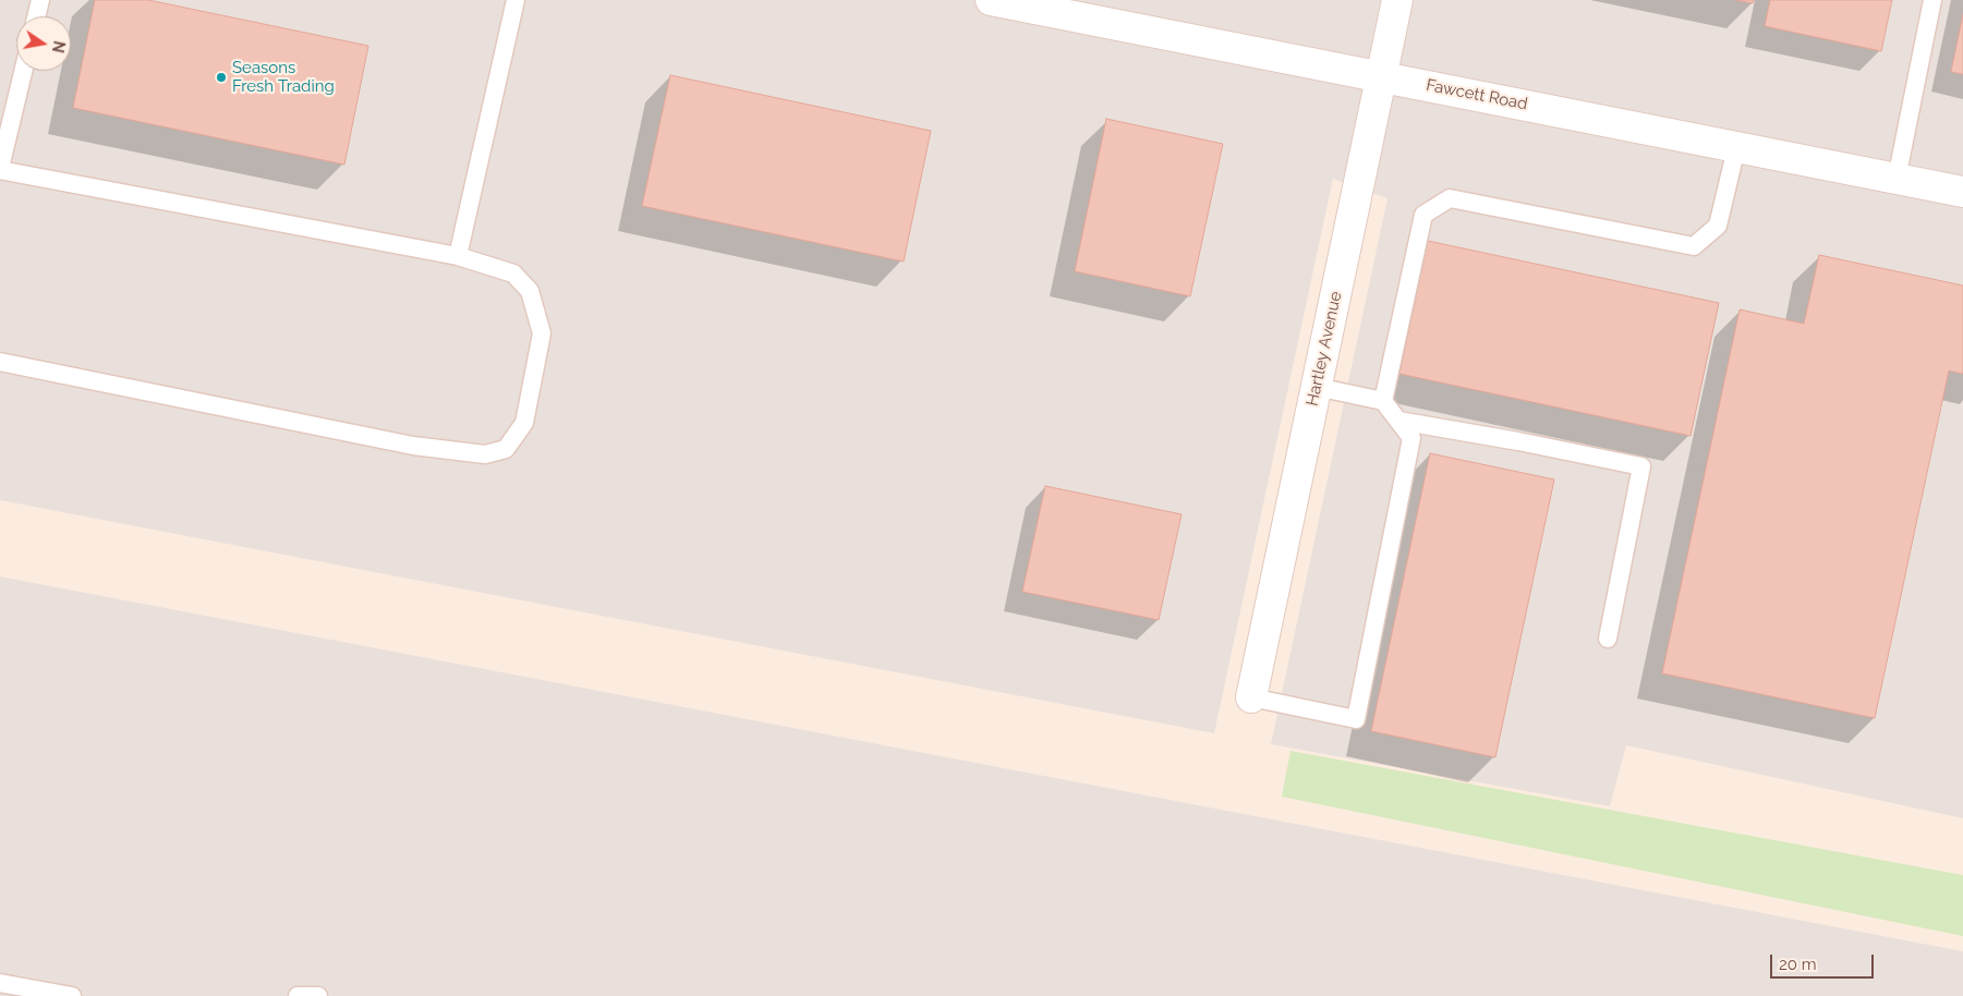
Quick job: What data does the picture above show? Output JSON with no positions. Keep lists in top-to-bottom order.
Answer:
{
  "streets": {
    "street": ["Fawcett Road", "Hartley Avenue"]
  },
  "crossings": [
    ["Fawcett Road", "Hartley Avenue"]
  ],
  "places": ["Seasons Fresh Trading"],
  "scale_bar": "20 m",
  "north": "right"
}
